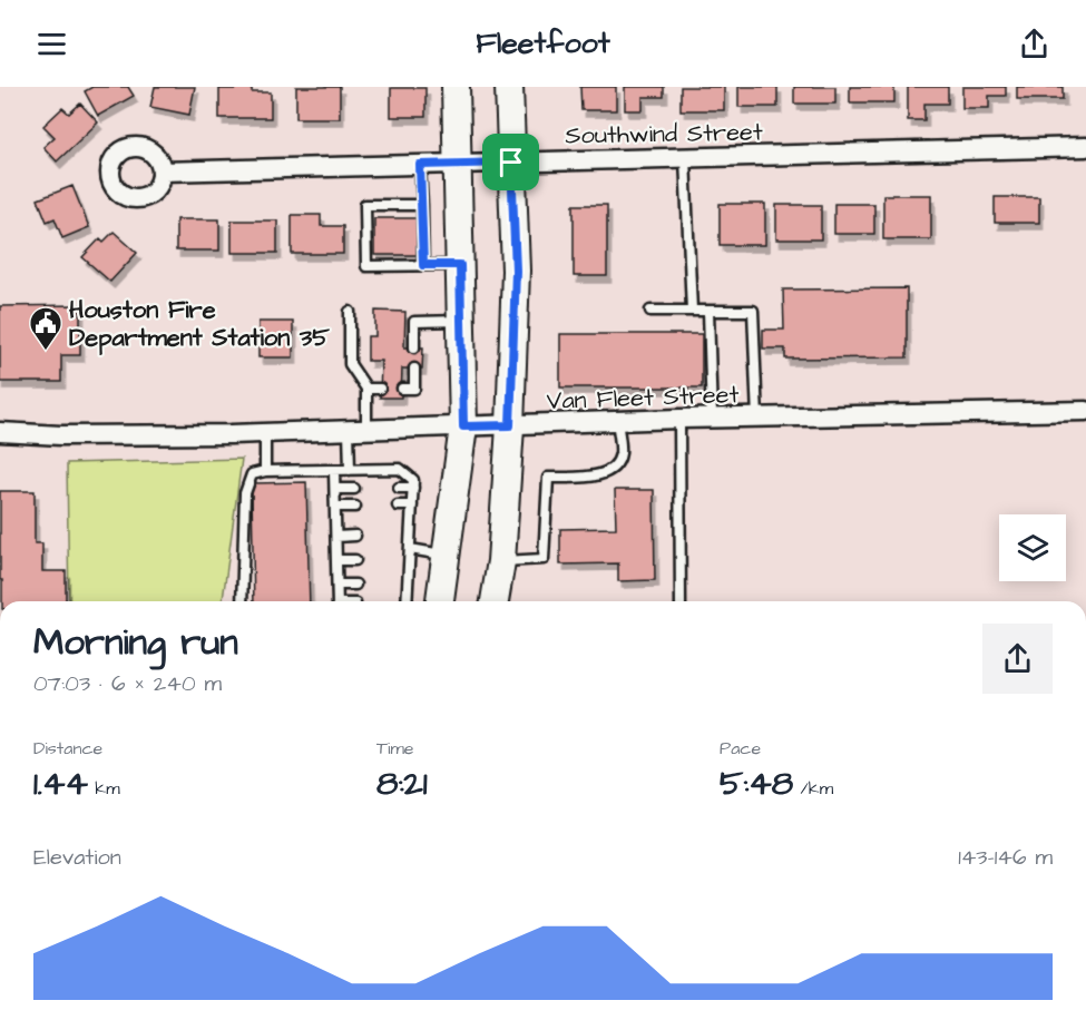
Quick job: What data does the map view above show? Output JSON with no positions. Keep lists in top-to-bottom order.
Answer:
{
  "streets": {
    "street": ["Southwind Street", "Van Fleet Street"]
  },
  "places": {
    "public building": ["Houston Fire Department Station 35"]
  },
  "page": {
    "header": "Fleetfoot",
    "heading": ["Morning run", "07:03 · 6 × 240 m"],
    "stats": [
      ["Distance", "1.44 km"],
      ["Time", "8:21"],
      ["Pace", "5:48 /km"]
    ],
    "chart": ["Elevation", "143–146 m"]
  }
}
